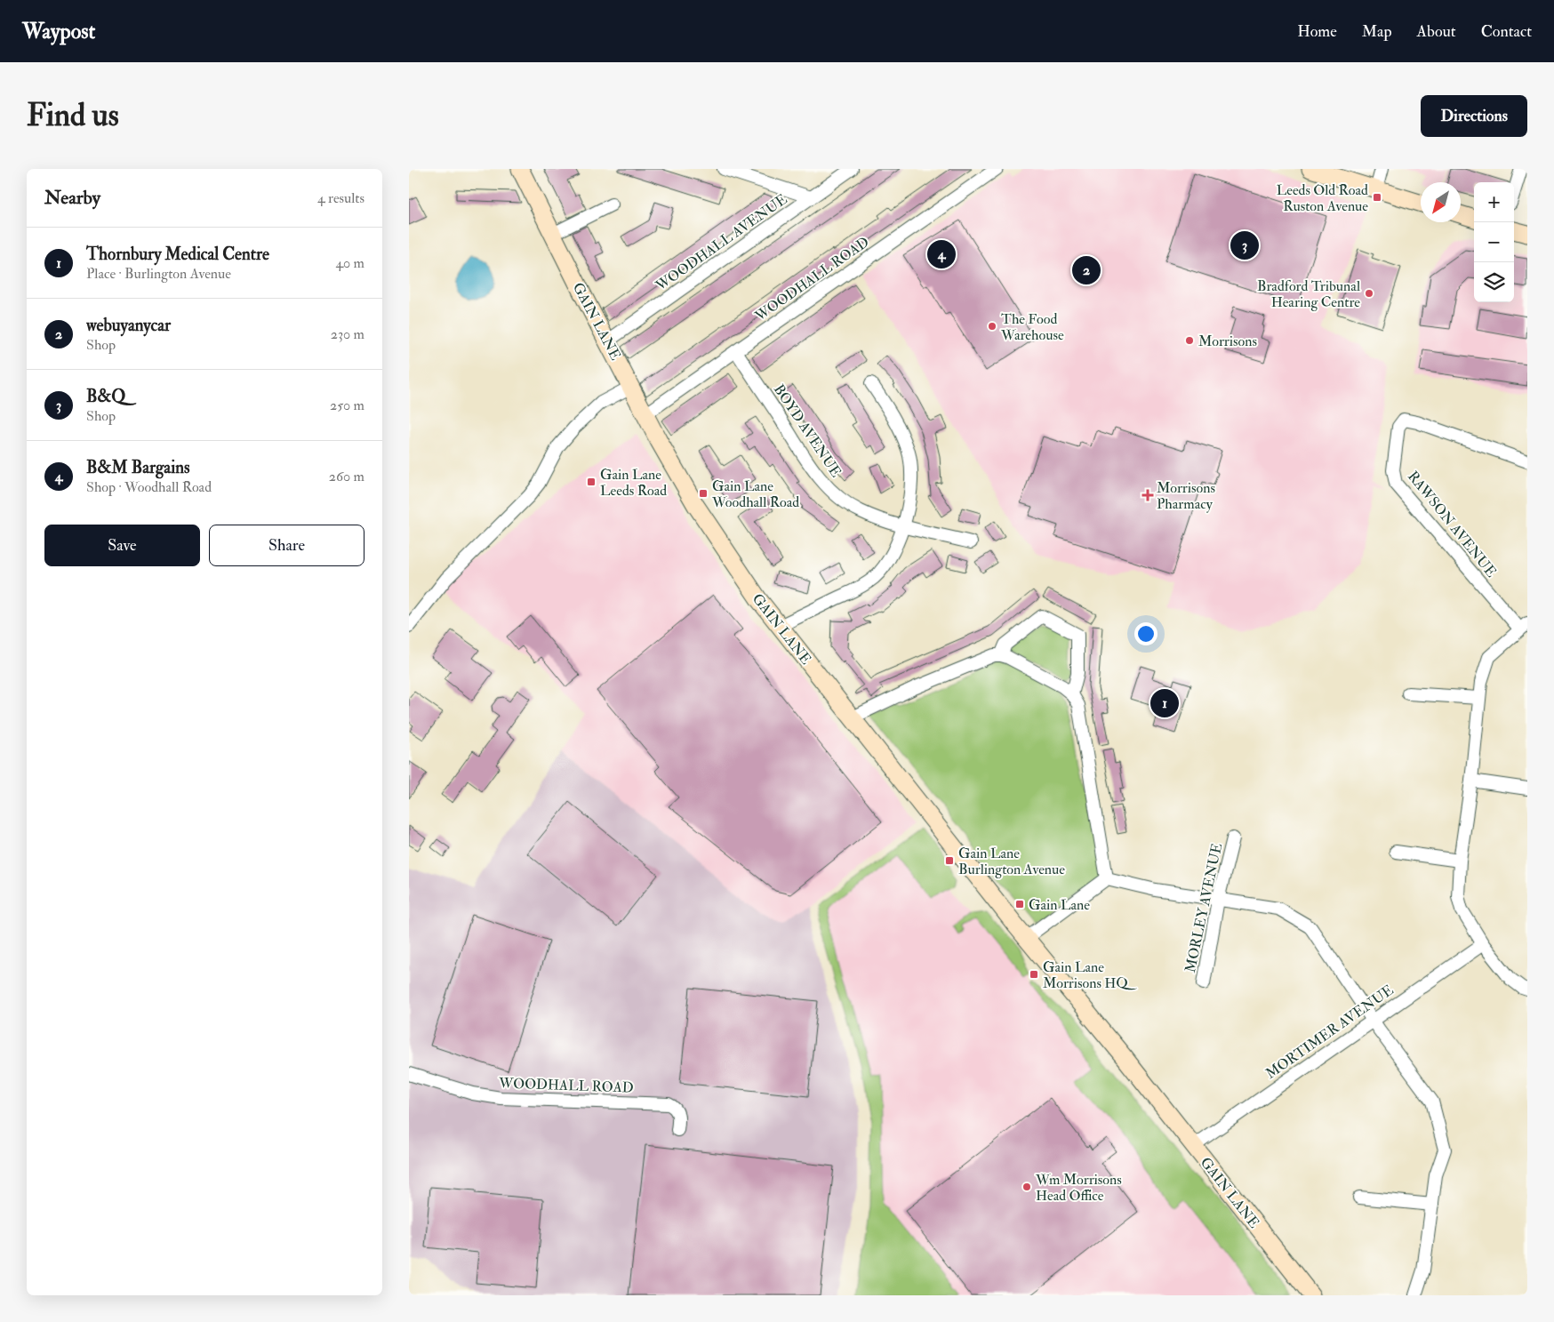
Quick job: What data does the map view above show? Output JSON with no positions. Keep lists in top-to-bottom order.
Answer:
{
  "streets": {
    "street": [
      "WOODHALL AVENUE",
      "WOODHALL ROAD",
      "GAIN LANE",
      "BOYD AVENUE",
      "RAWSON AVENUE",
      "MORLEY AVENUE",
      "MORTIMER AVENUE"
    ]
  },
  "crossings": [
    ["WOODHALL AVENUE", "GAIN LANE"],
    ["WOODHALL ROAD", "GAIN LANE"],
    ["WOODHALL ROAD", "BOYD AVENUE"],
    ["GAIN LANE", "MORTIMER AVENUE"]
  ],
  "places": {
    "transit": [
      "Leeds Old Road Ruston Avenue",
      "Gain Lane Leeds Road",
      "Gain Lane Woodhall Road",
      "Gain Lane Burlington Avenue",
      "Gain Lane",
      "Gain Lane Morrisons HQ"
    ],
    "other": [
      "Bradford Tribunal Hearing Centre",
      "The Food Warehouse",
      "Morrisons",
      "Wm Morrisons Head Office"
    ],
    "health": ["Morrisons Pharmacy"]
  },
  "north": "bottom left",
  "page": {
    "header": "Waypost",
    "nav": [
      "Home",
      "Map",
      "About",
      "Contact"
    ],
    "buttons": [
      "Directions",
      ["Save", "Share"]
    ],
    "title": "Find us",
    "heading": ["Nearby", "4 results"],
    "map_buttons": ["+", "−"],
    "list": [
      {
        "mark": "1",
        "name": "Thornbury Medical Centre",
        "note": "Place · Burlington Avenue",
        "value": "40 m"
      },
      {
        "mark": "2",
        "name": "webuyanycar",
        "note": "Shop",
        "value": "230 m"
      },
      {
        "mark": "3",
        "name": "B&Q",
        "note": "Shop",
        "value": "250 m"
      },
      {
        "mark": "4",
        "name": "B&M Bargains",
        "note": "Shop · Woodhall Road",
        "value": "260 m"
      }
    ],
    "pins": [
      "3",
      "4",
      "2",
      "1"
    ]
  }
}
